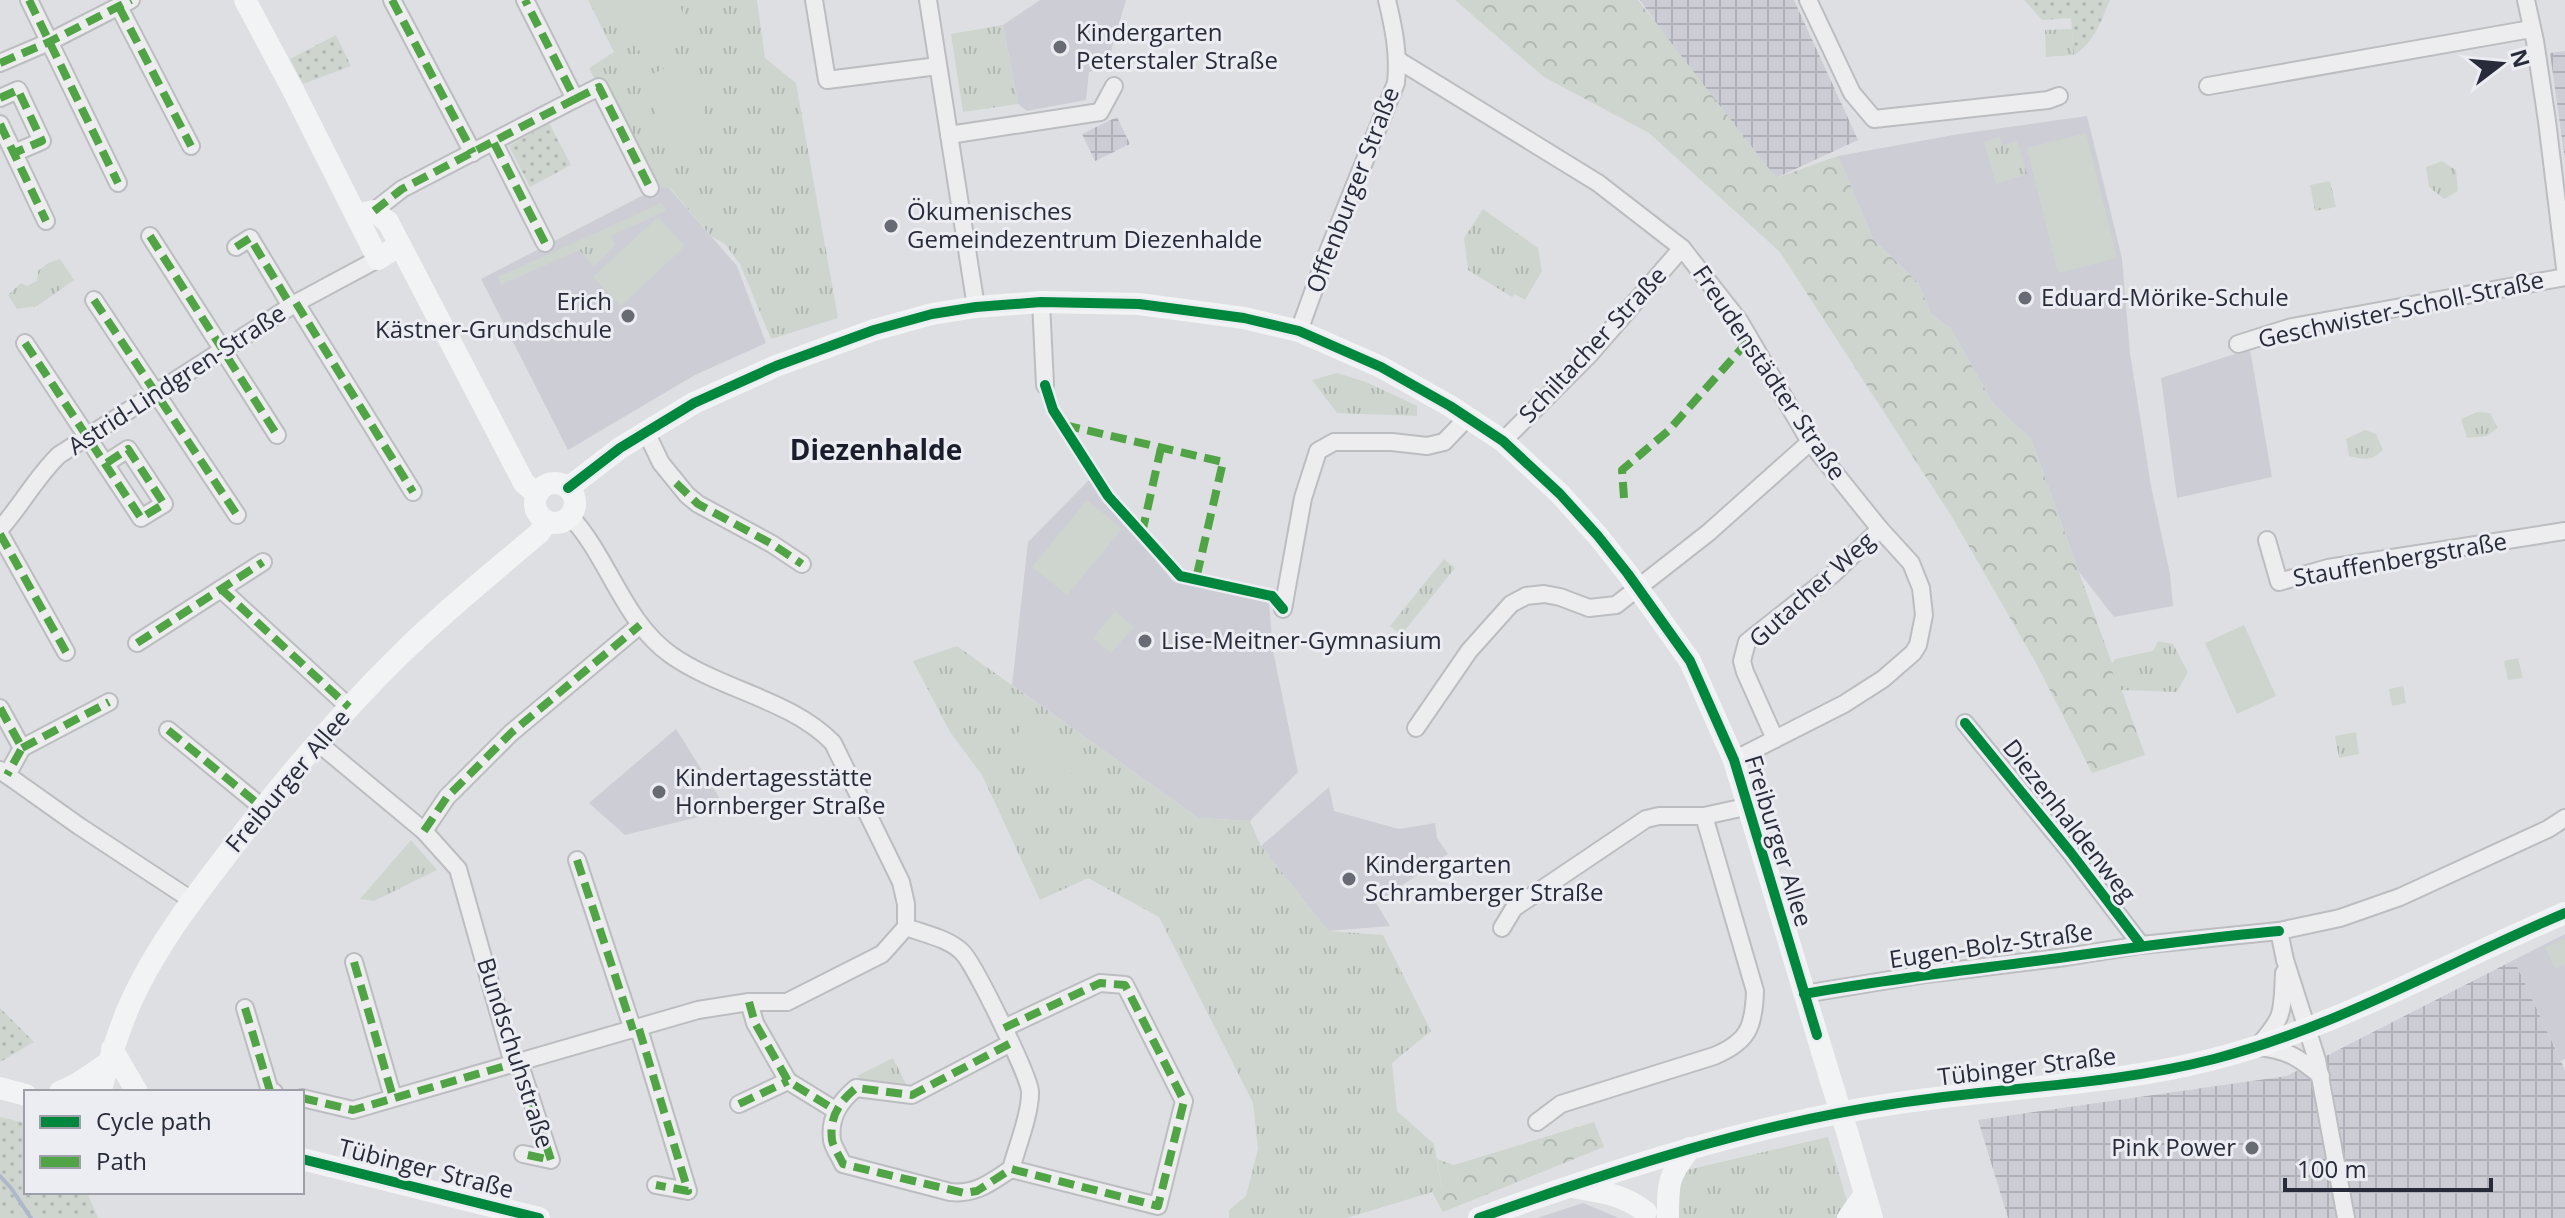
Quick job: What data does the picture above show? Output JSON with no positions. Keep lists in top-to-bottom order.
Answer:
{
  "streets": {
    "street": [
      "Offenburger Straße",
      "Geschwister-Scholl-Straße",
      "Schiltacher Straße",
      "Freudenstädter Straße",
      "Astrid-Lindgren-Straße",
      "Stauffenbergstraße",
      "Gutacher Weg",
      "Freiburger Allee",
      "Diezenhaldenweg",
      "Eugen-Bolz-Straße",
      "Bundschuhstraße",
      "Tübinger Straße"
    ]
  },
  "crossings": [
    ["Offenburger Straße", "Freudenstädter Straße"],
    ["Offenburger Straße", "Freiburger Allee"],
    ["Schiltacher Straße", "Freudenstädter Straße"],
    ["Schiltacher Straße", "Freiburger Allee"],
    ["Freudenstädter Straße", "Gutacher Weg"],
    ["Freudenstädter Straße", "Freiburger Allee"],
    ["Freiburger Allee", "Eugen-Bolz-Straße"],
    ["Freiburger Allee", "Bundschuhstraße"],
    ["Diezenhaldenweg", "Eugen-Bolz-Straße"]
  ],
  "districts": ["Diezenhalde"],
  "places": [
    "Kindergarten Peterstaler Straße",
    "Ökumenisches Gemeindezentrum Diezenhalde",
    "Eduard-Mörike-Schule",
    "Erich Kästner-Grundschule",
    "Lise-Meitner-Gymnasium",
    "Kindertagesstätte Hornberger Straße",
    "Kindergarten Schramberger Straße",
    "Pink Power"
  ],
  "legend": ["Cycle path", "Path"],
  "scale_bar": "100 m",
  "north": "right"
}
